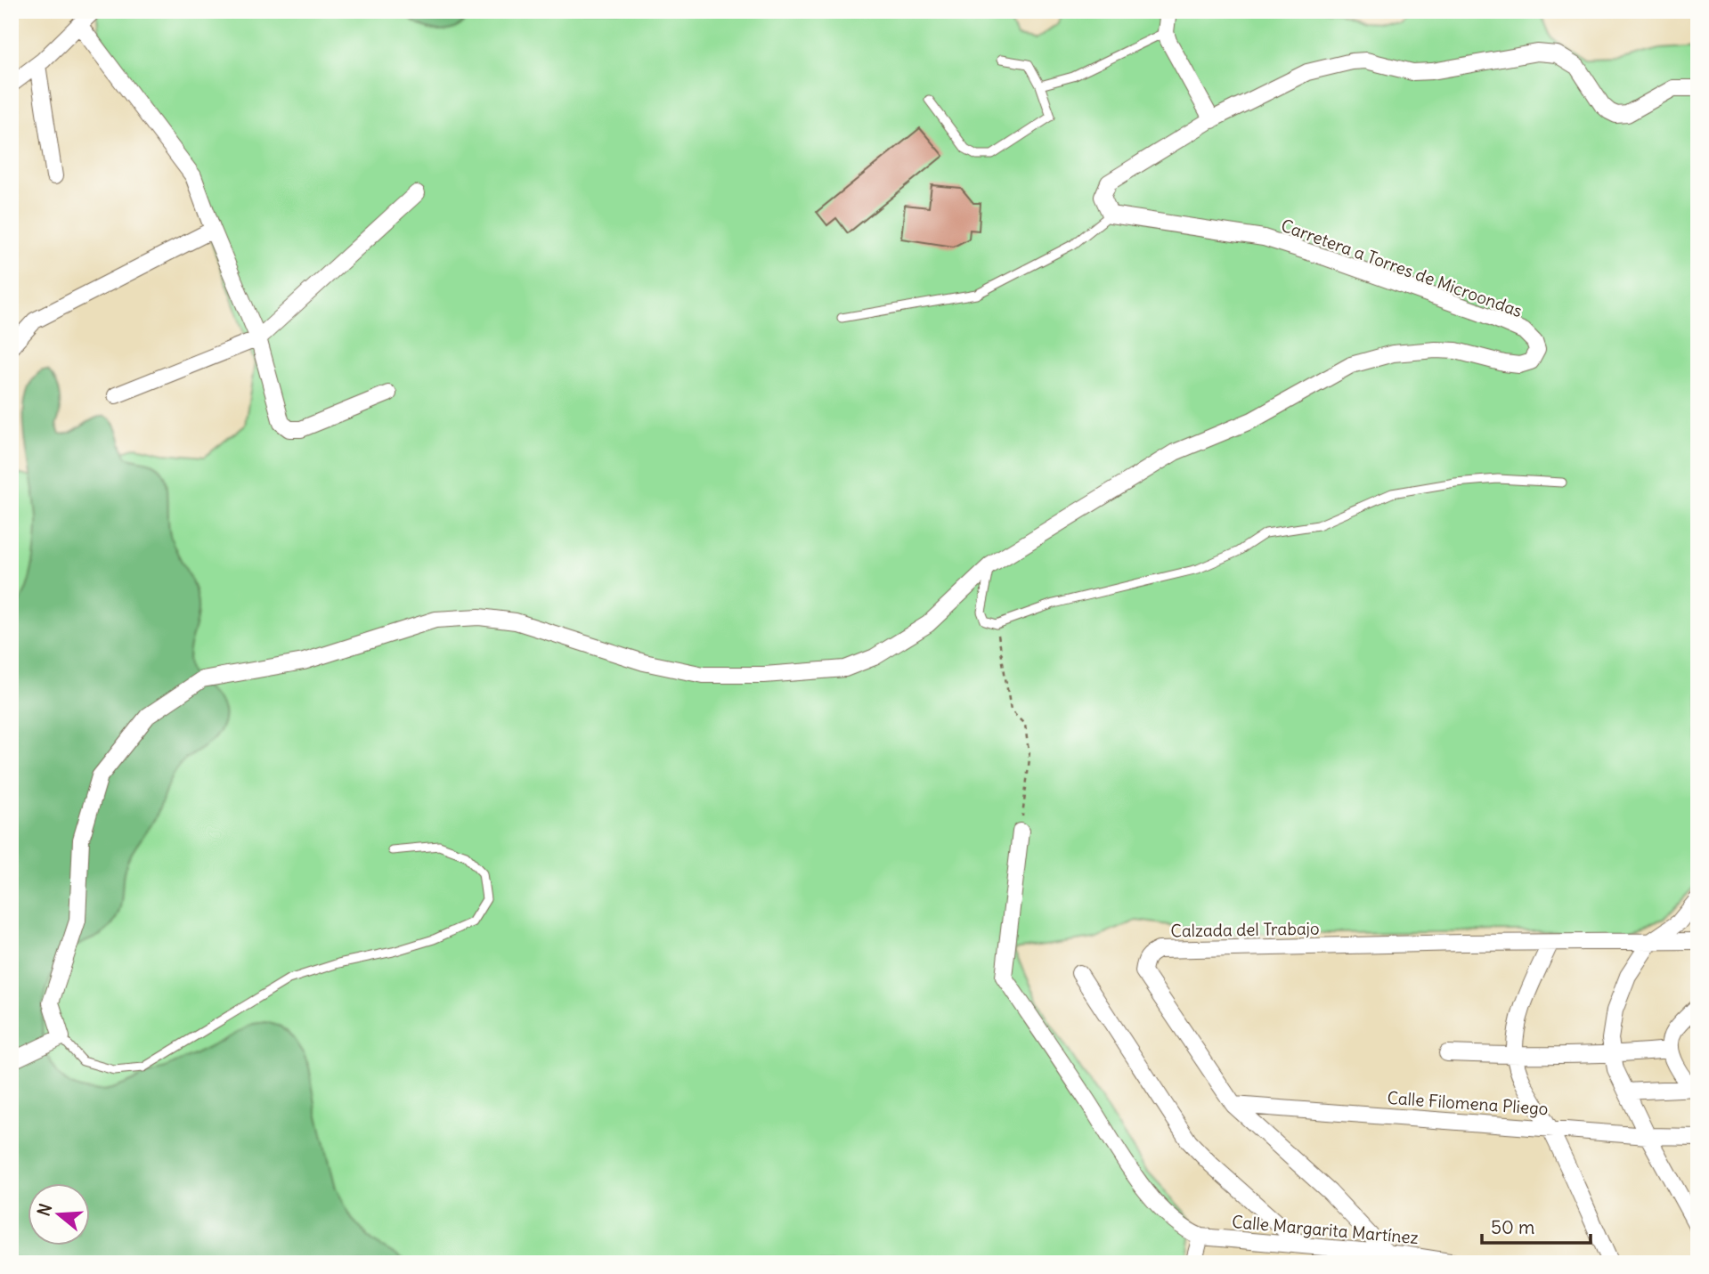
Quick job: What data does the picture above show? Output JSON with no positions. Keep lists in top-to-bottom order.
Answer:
{
  "streets": {
    "street": [
      "Carretera a Torres de Microondas",
      "Calzada del Trabajo",
      "Calle Filomena Pliego",
      "Calle Margarita Martínez"
    ]
  },
  "crossings": [
    ["Calzada del Trabajo", "Calle Filomena Pliego"],
    ["Calzada del Trabajo", "Calle Margarita Martínez"]
  ],
  "scale_bar": "50 m",
  "north": "left"
}
